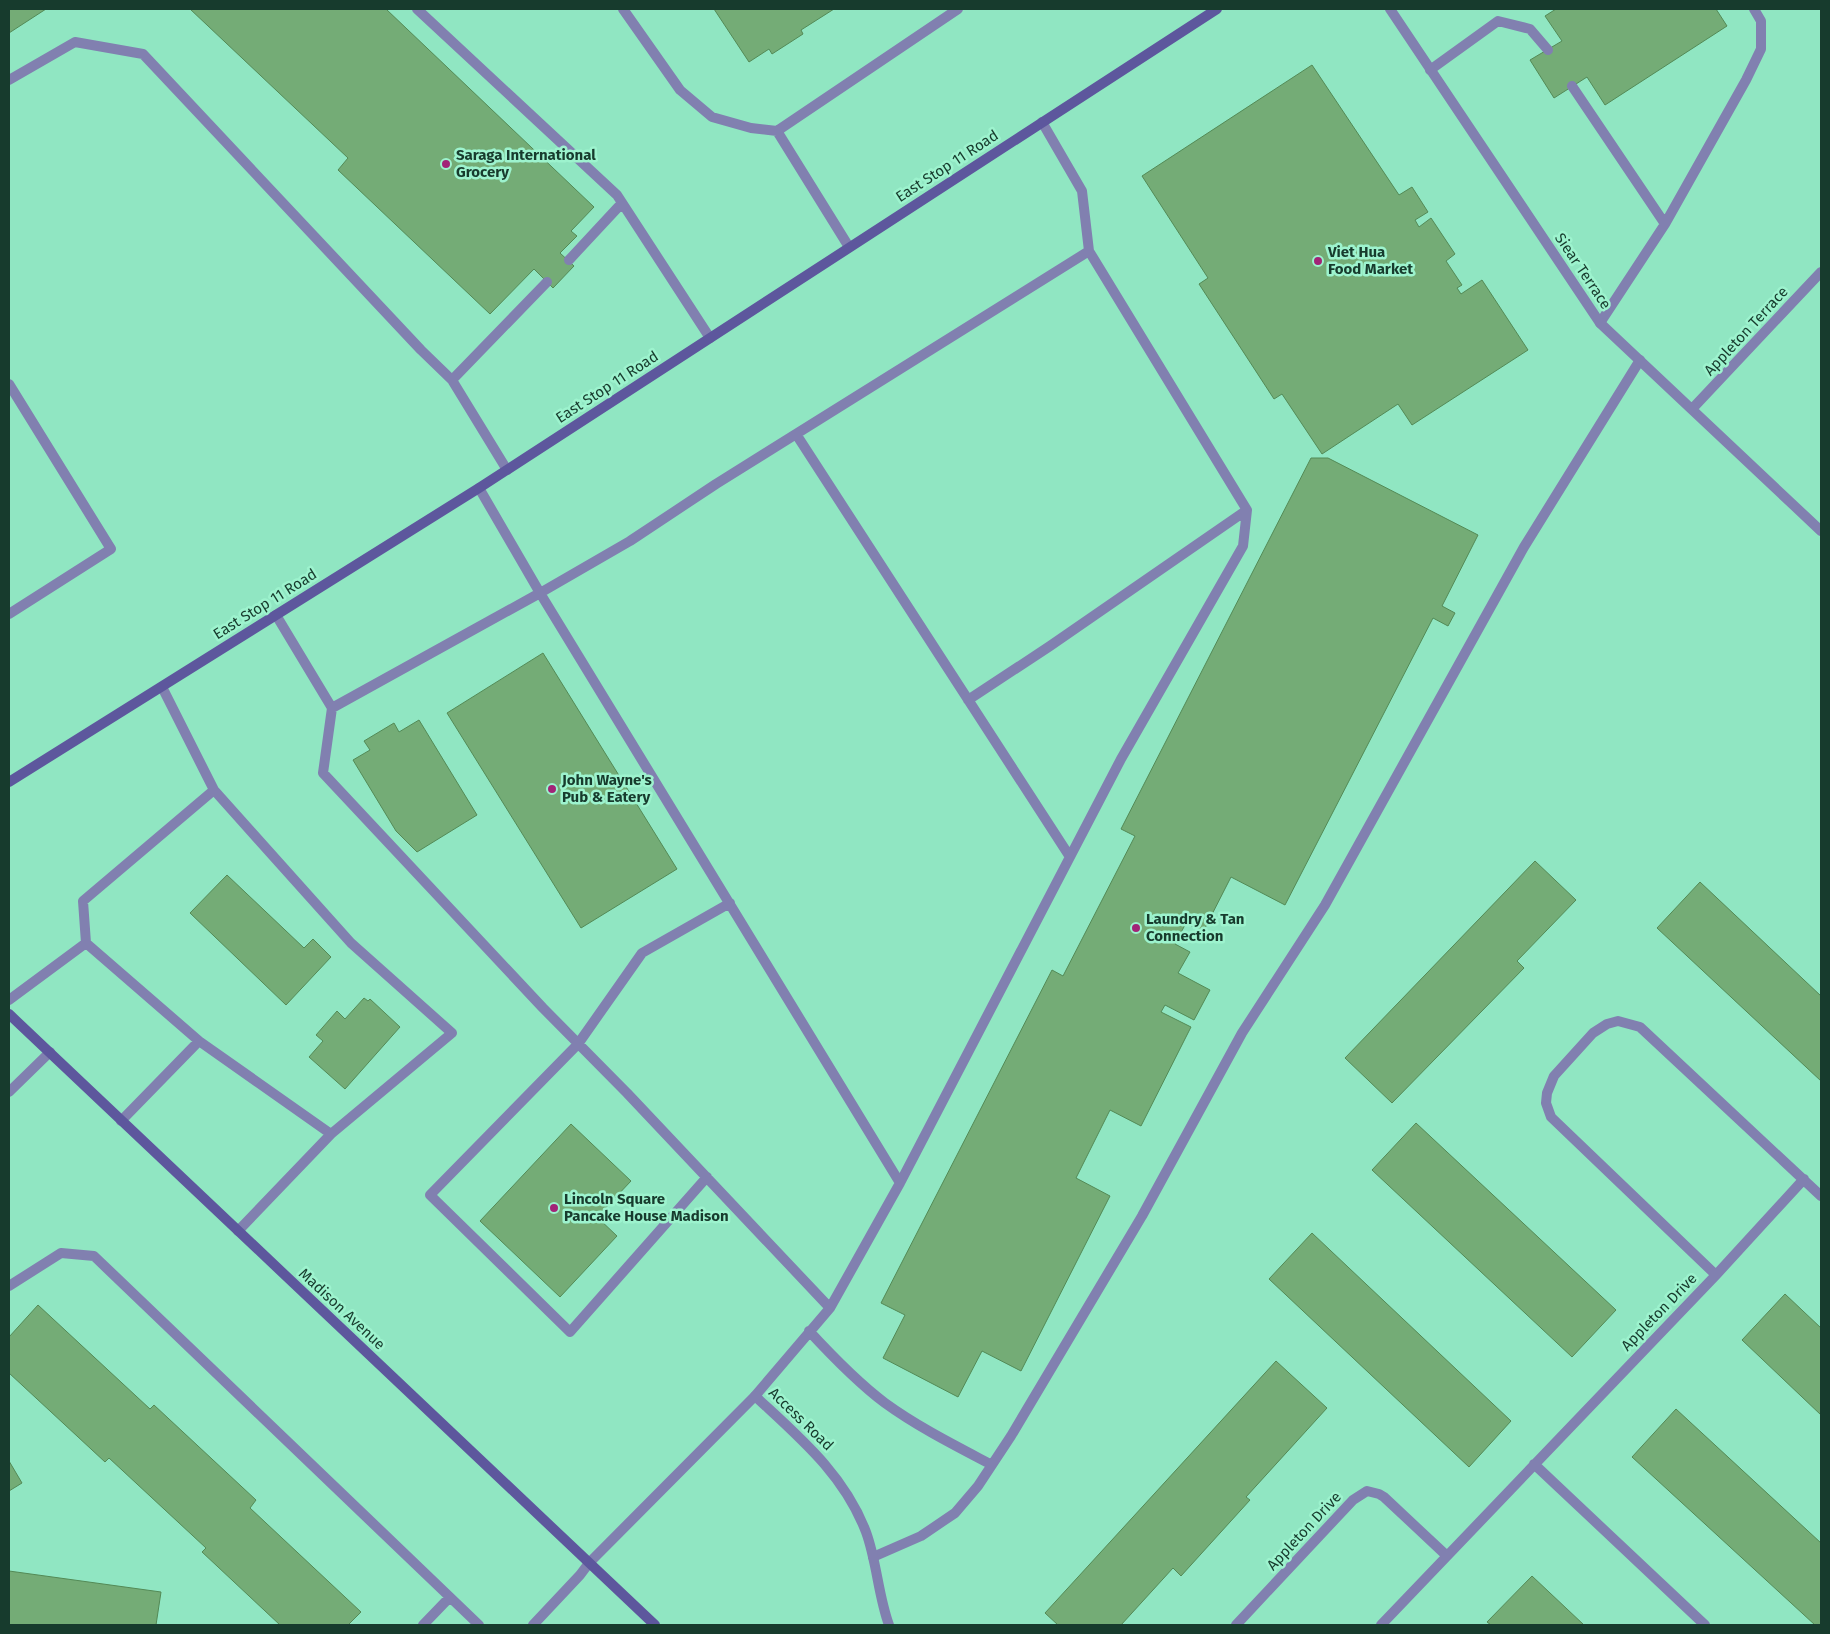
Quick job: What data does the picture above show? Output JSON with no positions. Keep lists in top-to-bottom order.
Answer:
{
  "streets": {
    "main road": ["East Stop 11 Road", "Madison Avenue"],
    "street": [
      "Siear Terrace",
      "Appleton Terrace",
      "Appleton Drive",
      "Access Road"
    ]
  },
  "crossings": [
    ["Siear Terrace", "Appleton Terrace"],
    ["Madison Avenue", "Access Road"]
  ],
  "places": [
    "Saraga International Grocery",
    "Viet Hua Food Market",
    "John Wayne's Pub & Eatery",
    "Laundry & Tan Connection",
    "Lincoln Square Pancake House Madison"
  ]
}
